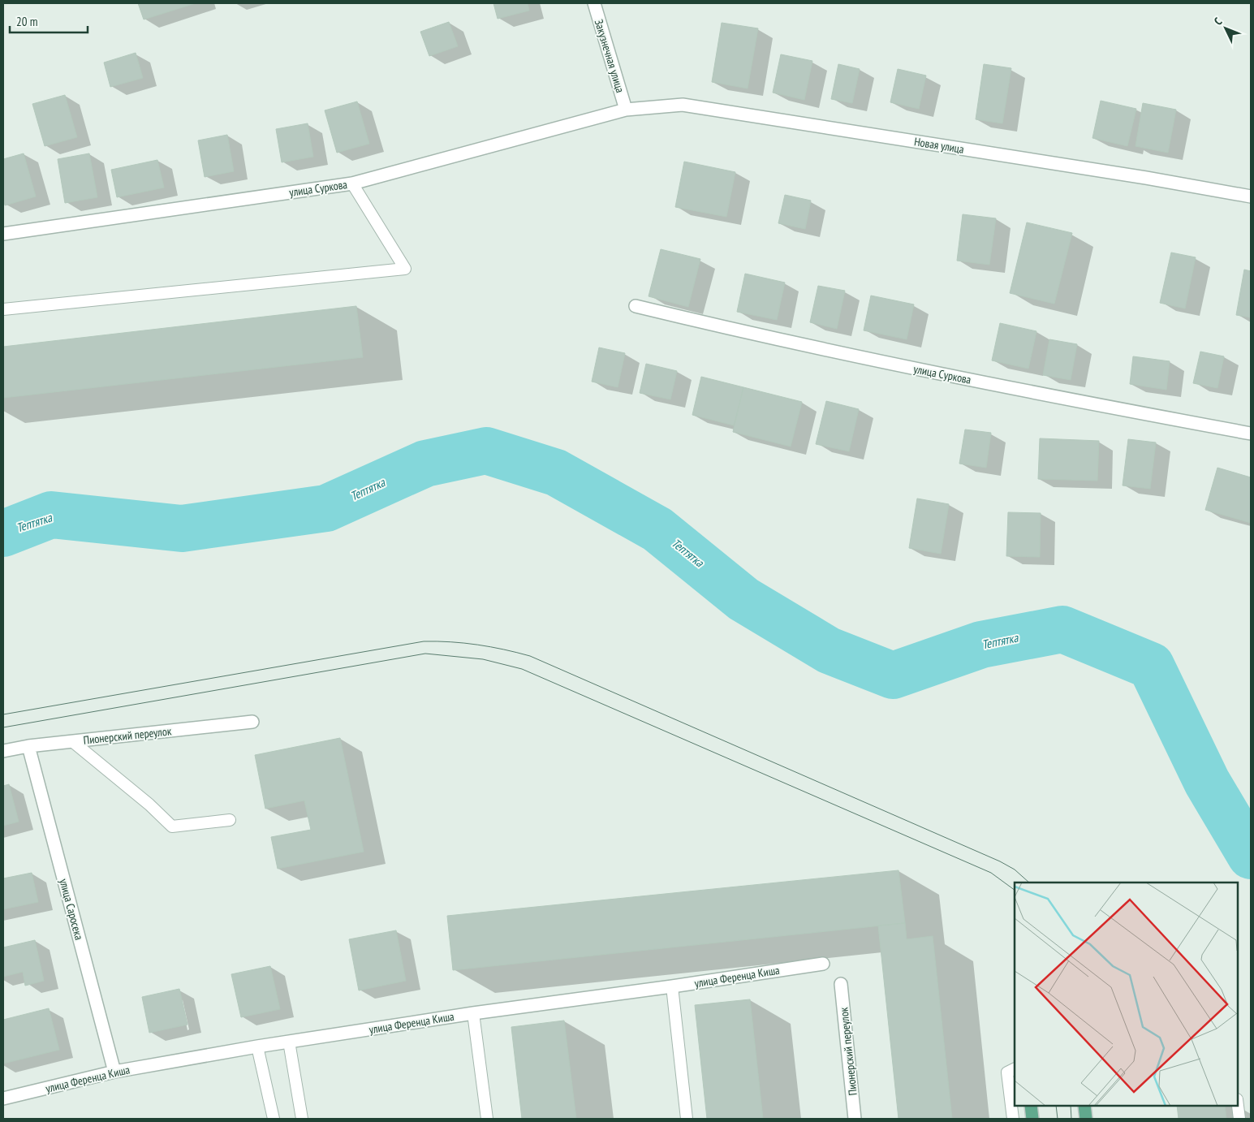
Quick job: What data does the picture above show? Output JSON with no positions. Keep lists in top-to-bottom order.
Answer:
{
  "streets": {
    "street": [
      "Закузнечная улица",
      "Новая улица",
      "улица Суркова",
      "Пионерский переулок",
      "улица Саросека",
      "улица Ференца Киша"
    ]
  },
  "crossings": [
    ["Закузнечная улица", "Новая улица"],
    ["Закузнечная улица", "улица Суркова"],
    ["Новая улица", "улица Суркова"],
    ["Пионерский переулок", "улица Саросека"],
    ["улица Саросека", "улица Ференца Киша"]
  ],
  "water": ["Тептятка"],
  "scale_bar": "20 m",
  "north": "top left"
}
